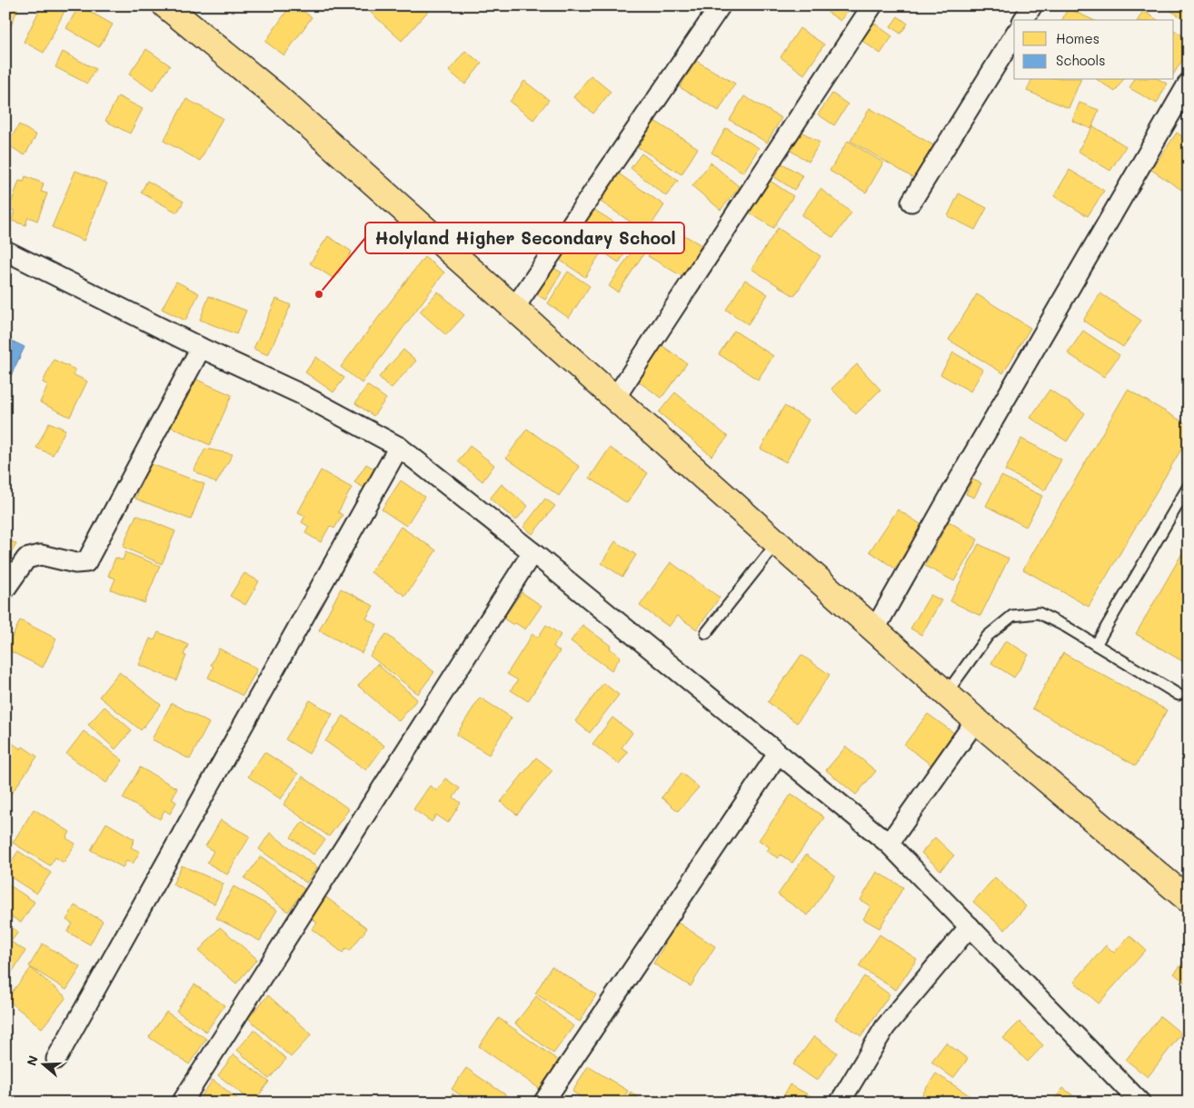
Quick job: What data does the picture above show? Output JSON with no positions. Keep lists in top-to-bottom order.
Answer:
{
  "places": ["Holyland Higher Secondary School"],
  "legend": ["Homes", "Schools"],
  "north": "left"
}
